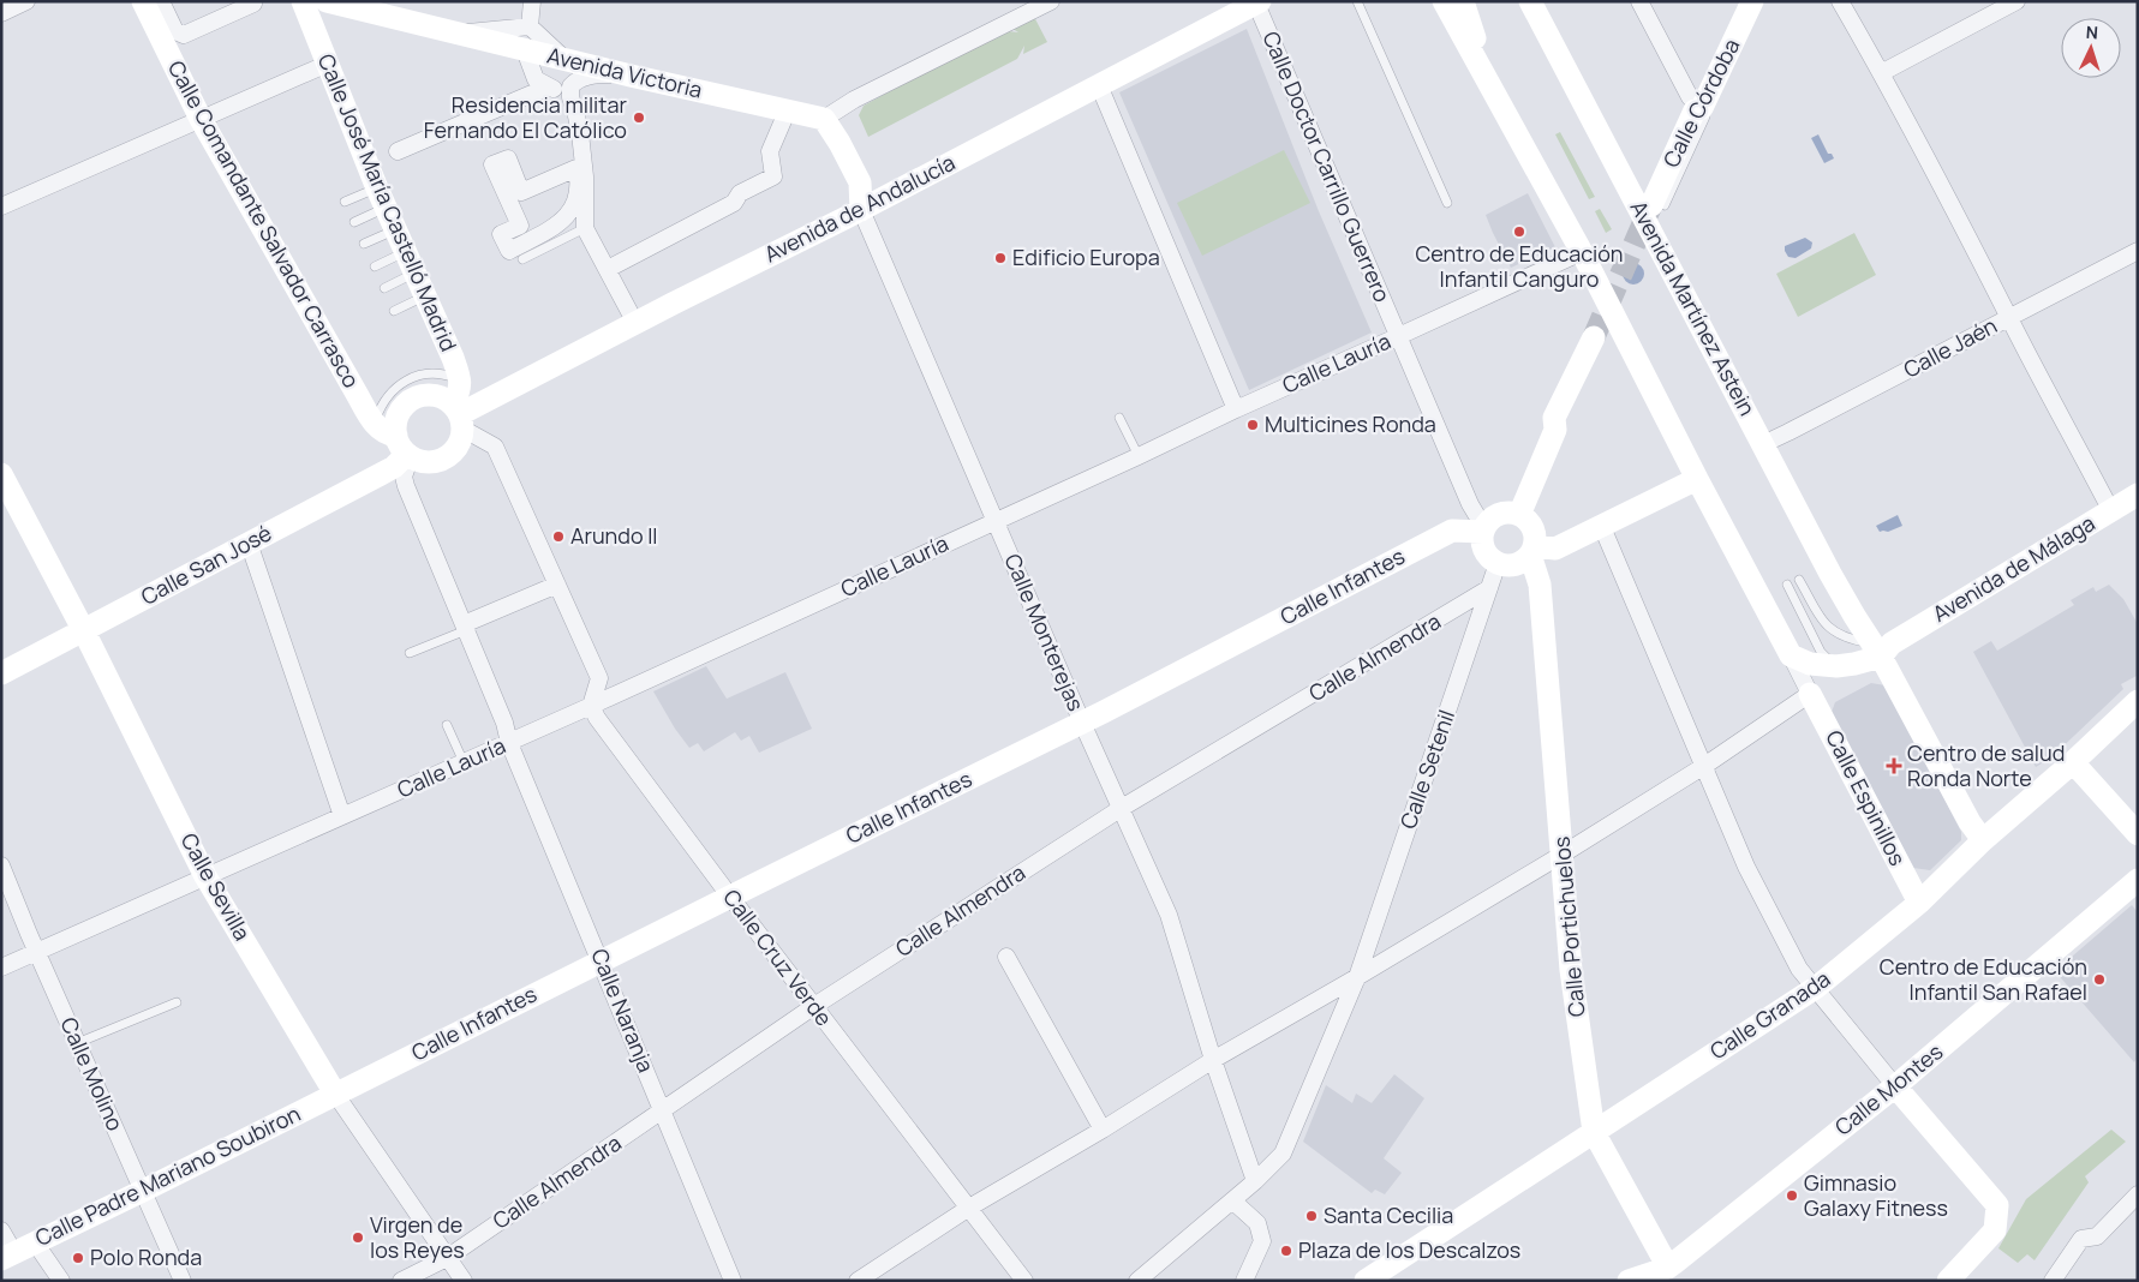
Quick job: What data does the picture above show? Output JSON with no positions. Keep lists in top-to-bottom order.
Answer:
{
  "streets": {
    "street": [
      "Avenida Victoria",
      "Calle Córdoba",
      "Calle Doctor Carrillo Guerrero",
      "Calle José María Castelló Madrid",
      "Avenida de Andalucía",
      "Calle Comandante Salvador Carrasco",
      "Avenida Martínez Astein",
      "Calle Jaén",
      "Calle Lauría",
      "Calle San José",
      "Avenida de Málaga",
      "Calle Infantes",
      "Calle Monterejas",
      "Calle Almendra",
      "Calle Setenil",
      "Calle Espinillos",
      "Calle Sevilla",
      "Calle Portichuelos",
      "Calle Cruz Verde",
      "Calle Naranja",
      "Calle Granada",
      "Calle Molino",
      "Calle Montes",
      "Calle Padre Mariano Soubiron"
    ]
  },
  "crossings": [
    ["Calle Doctor Carrillo Guerrero", "Avenida de Andalucía"],
    ["Calle Doctor Carrillo Guerrero", "Calle Lauría"],
    ["Calle Doctor Carrillo Guerrero", "Calle Infantes"],
    ["Calle Doctor Carrillo Guerrero", "Calle Setenil"],
    ["Calle Doctor Carrillo Guerrero", "Calle Portichuelos"],
    ["Avenida de Andalucía", "Calle San José"],
    ["Avenida de Andalucía", "Calle Monterejas"],
    ["Avenida Martínez Astein", "Calle Jaén"],
    ["Avenida Martínez Astein", "Avenida de Málaga"],
    ["Avenida Martínez Astein", "Calle Granada"],
    ["Calle Lauría", "Calle Monterejas"],
    ["Calle Lauría", "Calle Sevilla"],
    ["Calle Lauría", "Calle Cruz Verde"],
    ["Calle Lauría", "Calle Naranja"],
    ["Calle Lauría", "Calle Molino"],
    ["Calle San José", "Calle Sevilla"],
    ["Calle Infantes", "Calle Monterejas"],
    ["Calle Infantes", "Calle Setenil"],
    ["Calle Infantes", "Calle Sevilla"],
    ["Calle Infantes", "Calle Portichuelos"],
    ["Calle Infantes", "Calle Cruz Verde"],
    ["Calle Infantes", "Calle Naranja"],
    ["Calle Infantes", "Calle Padre Mariano Soubiron"],
    ["Calle Monterejas", "Calle Almendra"],
    ["Calle Monterejas", "Calle Setenil"],
    ["Calle Almendra", "Calle Setenil"],
    ["Calle Almendra", "Calle Sevilla"],
    ["Calle Almendra", "Calle Cruz Verde"],
    ["Calle Almendra", "Calle Naranja"],
    ["Calle Setenil", "Calle Portichuelos"],
    ["Calle Espinillos", "Calle Granada"],
    ["Calle Sevilla", "Calle Padre Mariano Soubiron"],
    ["Calle Portichuelos", "Calle Granada"],
    ["Calle Portichuelos", "Calle Montes"],
    ["Calle Molino", "Calle Padre Mariano Soubiron"]
  ],
  "places": {
    "other": [
      "Residencia militar Fernando El Católico",
      "Centro de Educación Infantil Canguro",
      "Edificio Europa",
      "Multicines Ronda",
      "Arundo II",
      "Centro de Educación Infantil San Rafael",
      "Gimnasio Galaxy Fitness",
      "Santa Cecilia",
      "Virgen de los Reyes",
      "Plaza de los Descalzos",
      "Polo Ronda"
    ],
    "health": ["Centro de salud Ronda Norte"]
  },
  "north": "top"
}
